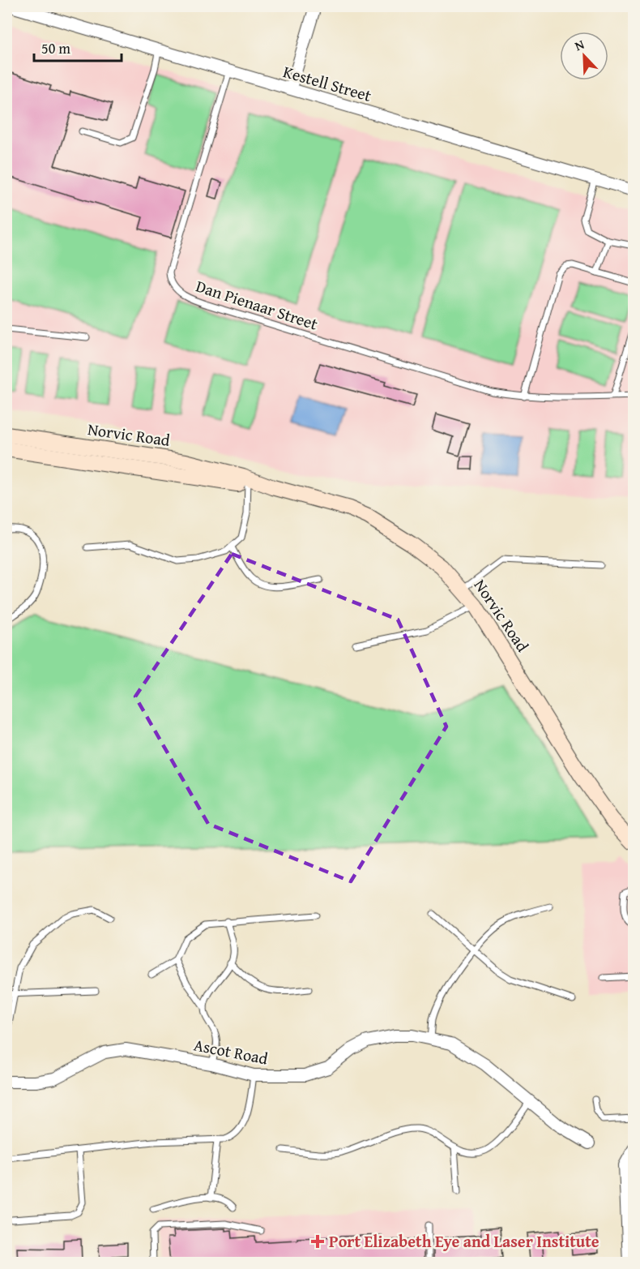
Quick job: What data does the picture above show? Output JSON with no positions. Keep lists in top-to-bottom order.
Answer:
{
  "streets": {
    "street": ["Kestell Street", "Norvic Road", "Ascot Road"],
    "lane": ["Dan Pienaar Street"]
  },
  "crossings": [
    ["Kestell Street", "Dan Pienaar Street"]
  ],
  "places": {
    "health": ["Port Elizabeth Eye and Laser Institute"]
  },
  "scale_bar": "50 m",
  "north": "top left"
}
